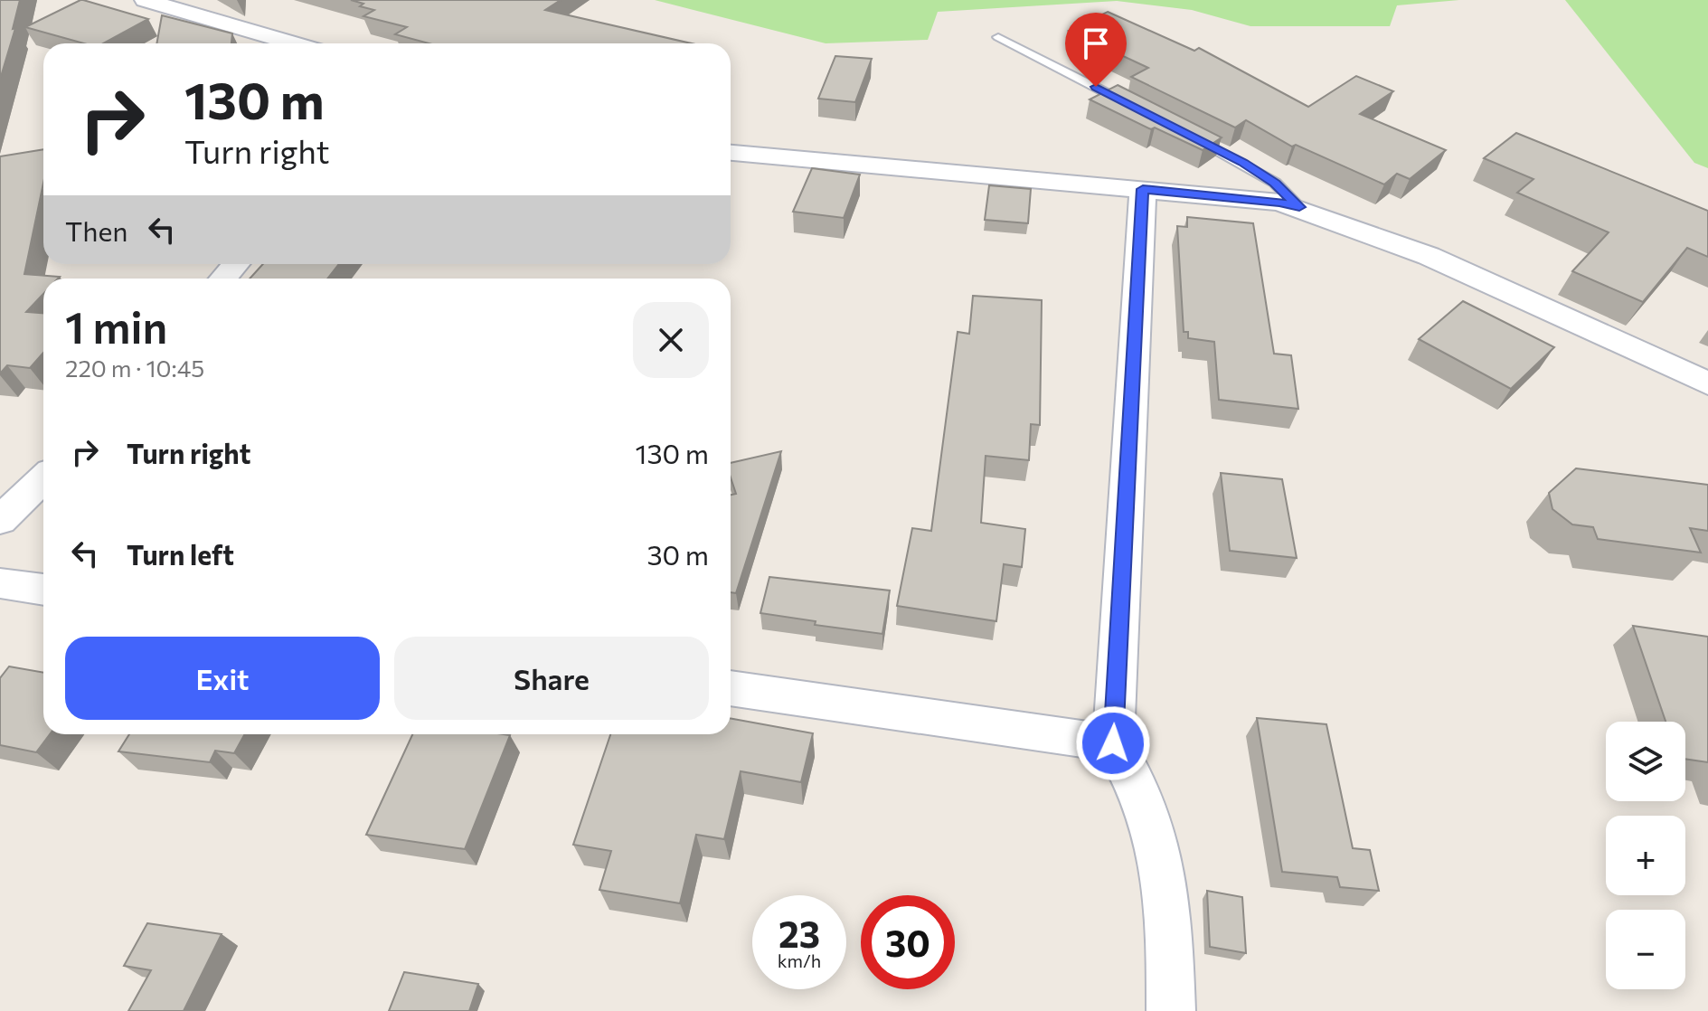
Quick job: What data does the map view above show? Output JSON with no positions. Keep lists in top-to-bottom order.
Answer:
{
  "page": {
    "turn": ["130 m", "Turn right"],
    "then": "Then",
    "heading": ["1 min", "220 m · 10:45"],
    "list": [
      {
        "name": "Turn right",
        "value": "130 m"
      },
      {
        "name": "Turn left",
        "value": "30 m"
      }
    ],
    "buttons": ["Exit", "Share"],
    "map_buttons": ["+", "−"],
    "speed": "23 km/h",
    "limit": "30"
  }
}
